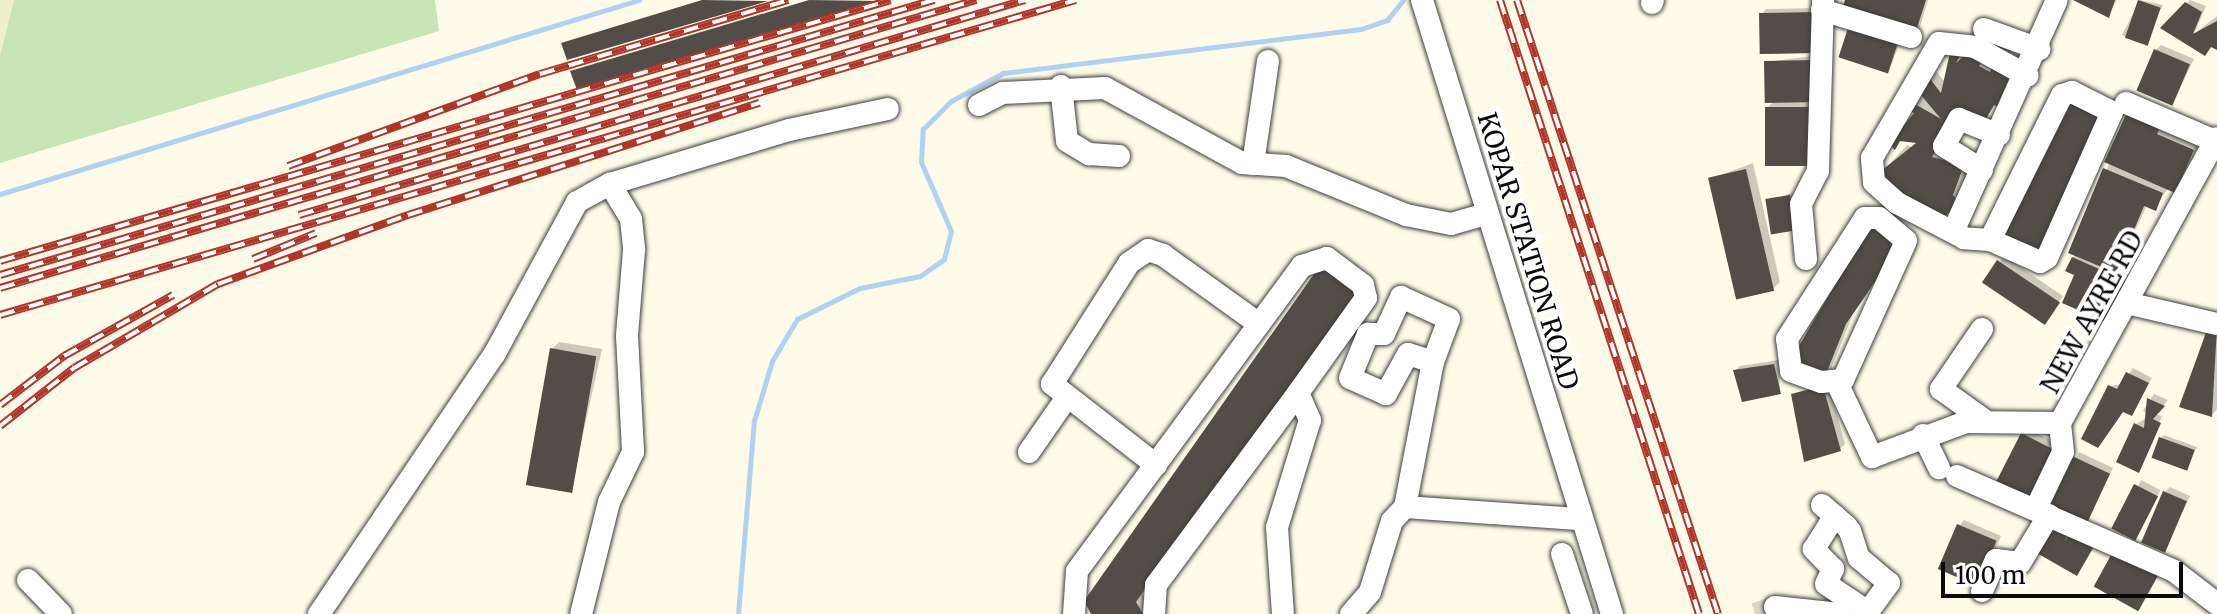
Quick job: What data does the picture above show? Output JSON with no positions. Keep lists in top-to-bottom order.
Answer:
{
  "streets": {
    "street": ["KOPAR STATION ROAD", "NEW AYRE RD"]
  },
  "scale_bar": "100 m"
}
